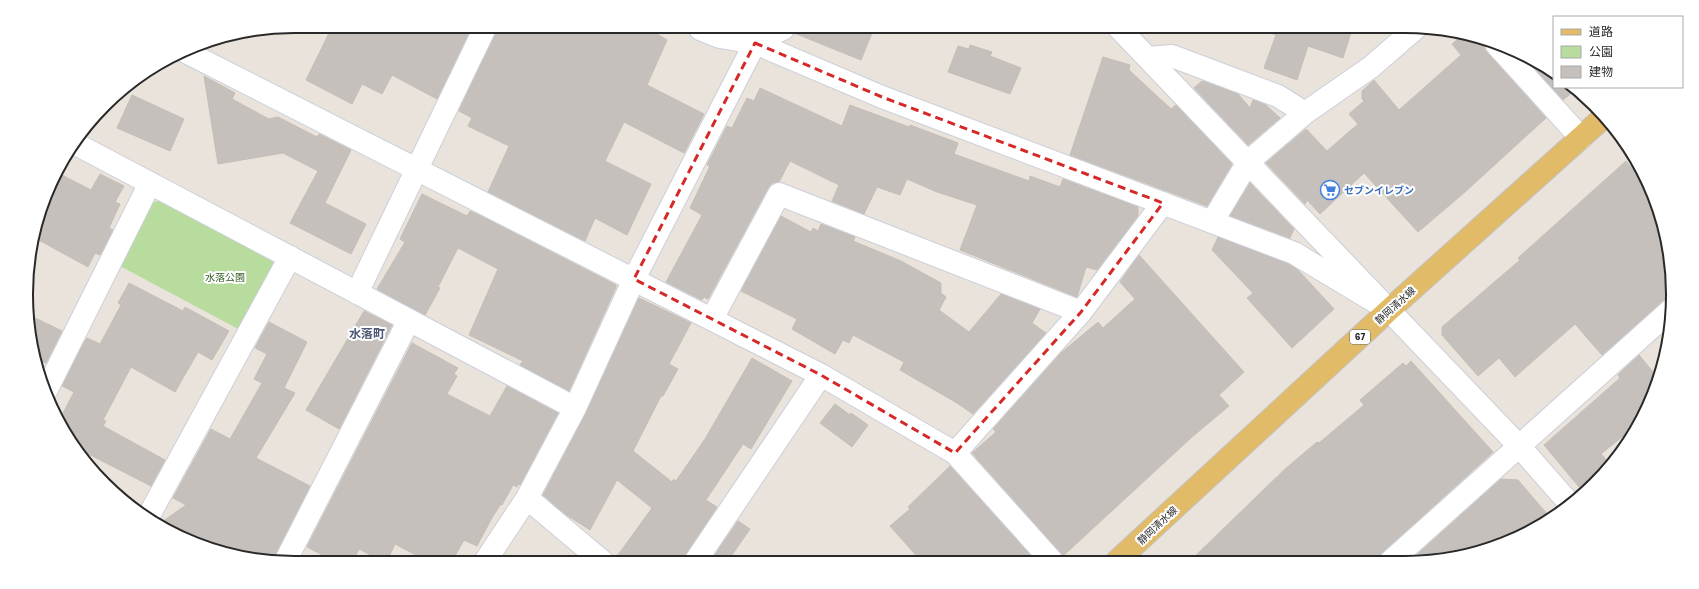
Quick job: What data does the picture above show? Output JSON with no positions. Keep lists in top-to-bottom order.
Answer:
{
  "streets": {
    "main road": ["静岡清水線", "67"]
  },
  "districts": ["水落町"],
  "parks": ["水落公園"],
  "places": {
    "supermarket": ["セブンイレブン"]
  },
  "legend": ["道路", "公園", "建物"]
}
